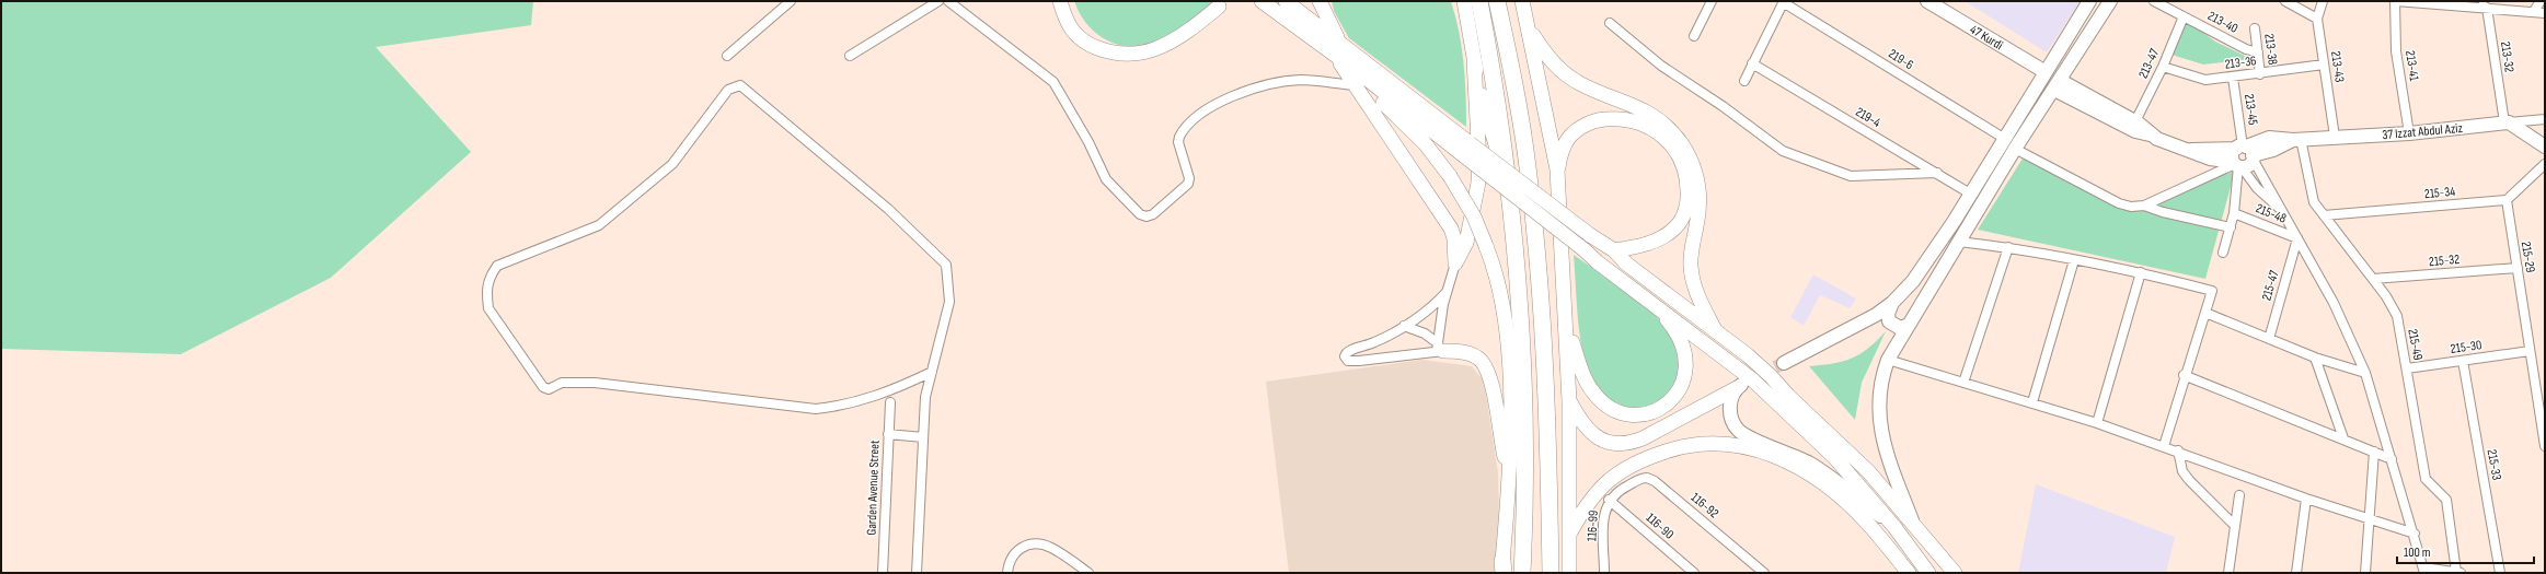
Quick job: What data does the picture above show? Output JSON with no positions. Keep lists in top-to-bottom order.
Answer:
{
  "streets": {
    "main road": ["47 Kurdi", "37 Izzat Abdul Aziz"],
    "street": [
      "213-40",
      "213-38",
      "213-32",
      "219-6",
      "213-36",
      "213-47",
      "213-41",
      "213-43",
      "213-45",
      "219-4",
      "215-34",
      "215-48",
      "215-29",
      "215-32",
      "215-47",
      "215-49",
      "215-30",
      "215-33",
      "Garden Avenue Street",
      "116-92",
      "116-99",
      "116-90"
    ]
  },
  "crossings": [
    ["213-40", "213-38"],
    ["213-40", "213-47"],
    ["213-38", "213-36"],
    ["213-32", "37 Izzat Abdul Aziz"],
    ["213-36", "213-47"],
    ["213-36", "213-43"],
    ["213-36", "213-45"],
    ["213-47", "37 Izzat Abdul Aziz"],
    ["213-41", "37 Izzat Abdul Aziz"],
    ["213-43", "37 Izzat Abdul Aziz"],
    ["213-45", "37 Izzat Abdul Aziz"],
    ["37 Izzat Abdul Aziz", "215-49"],
    ["215-34", "215-29"],
    ["215-34", "215-49"],
    ["215-48", "215-47"],
    ["215-29", "215-32"],
    ["215-29", "215-30"],
    ["215-32", "215-49"],
    ["215-49", "215-30"],
    ["215-30", "215-33"],
    ["116-92", "116-99"],
    ["116-99", "116-90"]
  ],
  "scale_bar": "100 m"
}
